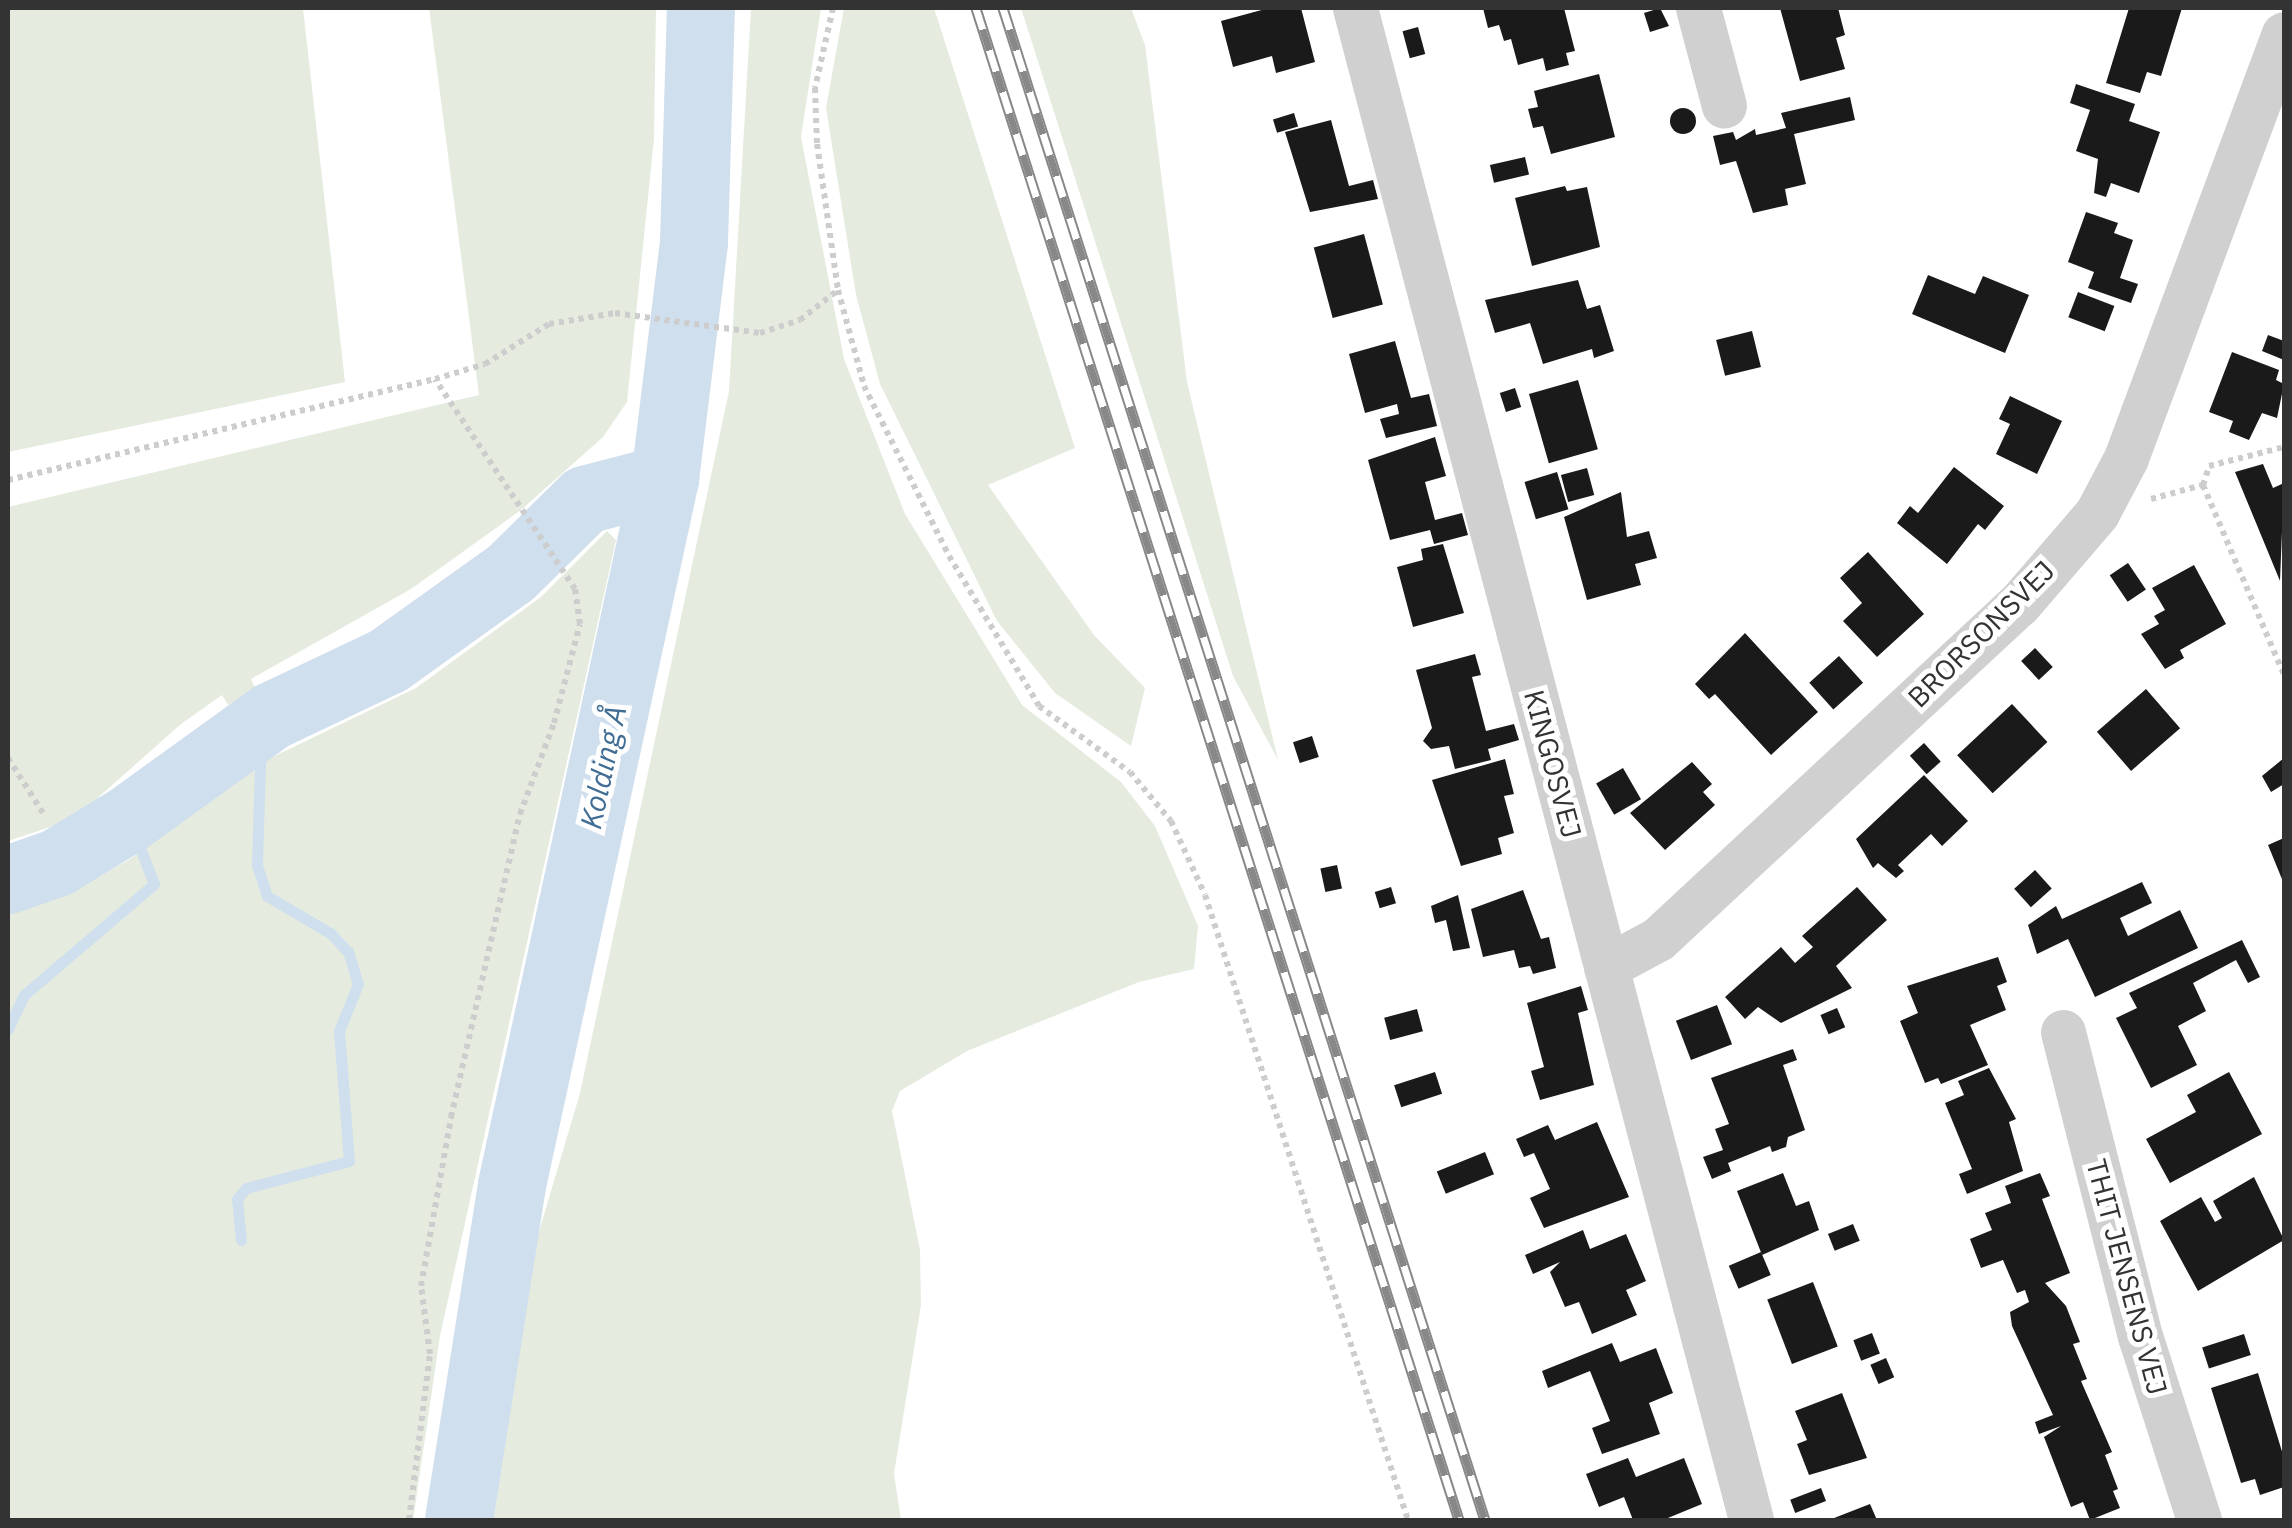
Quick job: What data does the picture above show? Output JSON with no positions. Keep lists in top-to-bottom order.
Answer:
{
  "streets": {
    "street": ["BRORSONSVEJ", "KINGOSVEJ", "THIT JENSENS VEJ"]
  },
  "crossings": [
    ["BRORSONSVEJ", "KINGOSVEJ"]
  ],
  "water": ["Kolding Å"]
}
